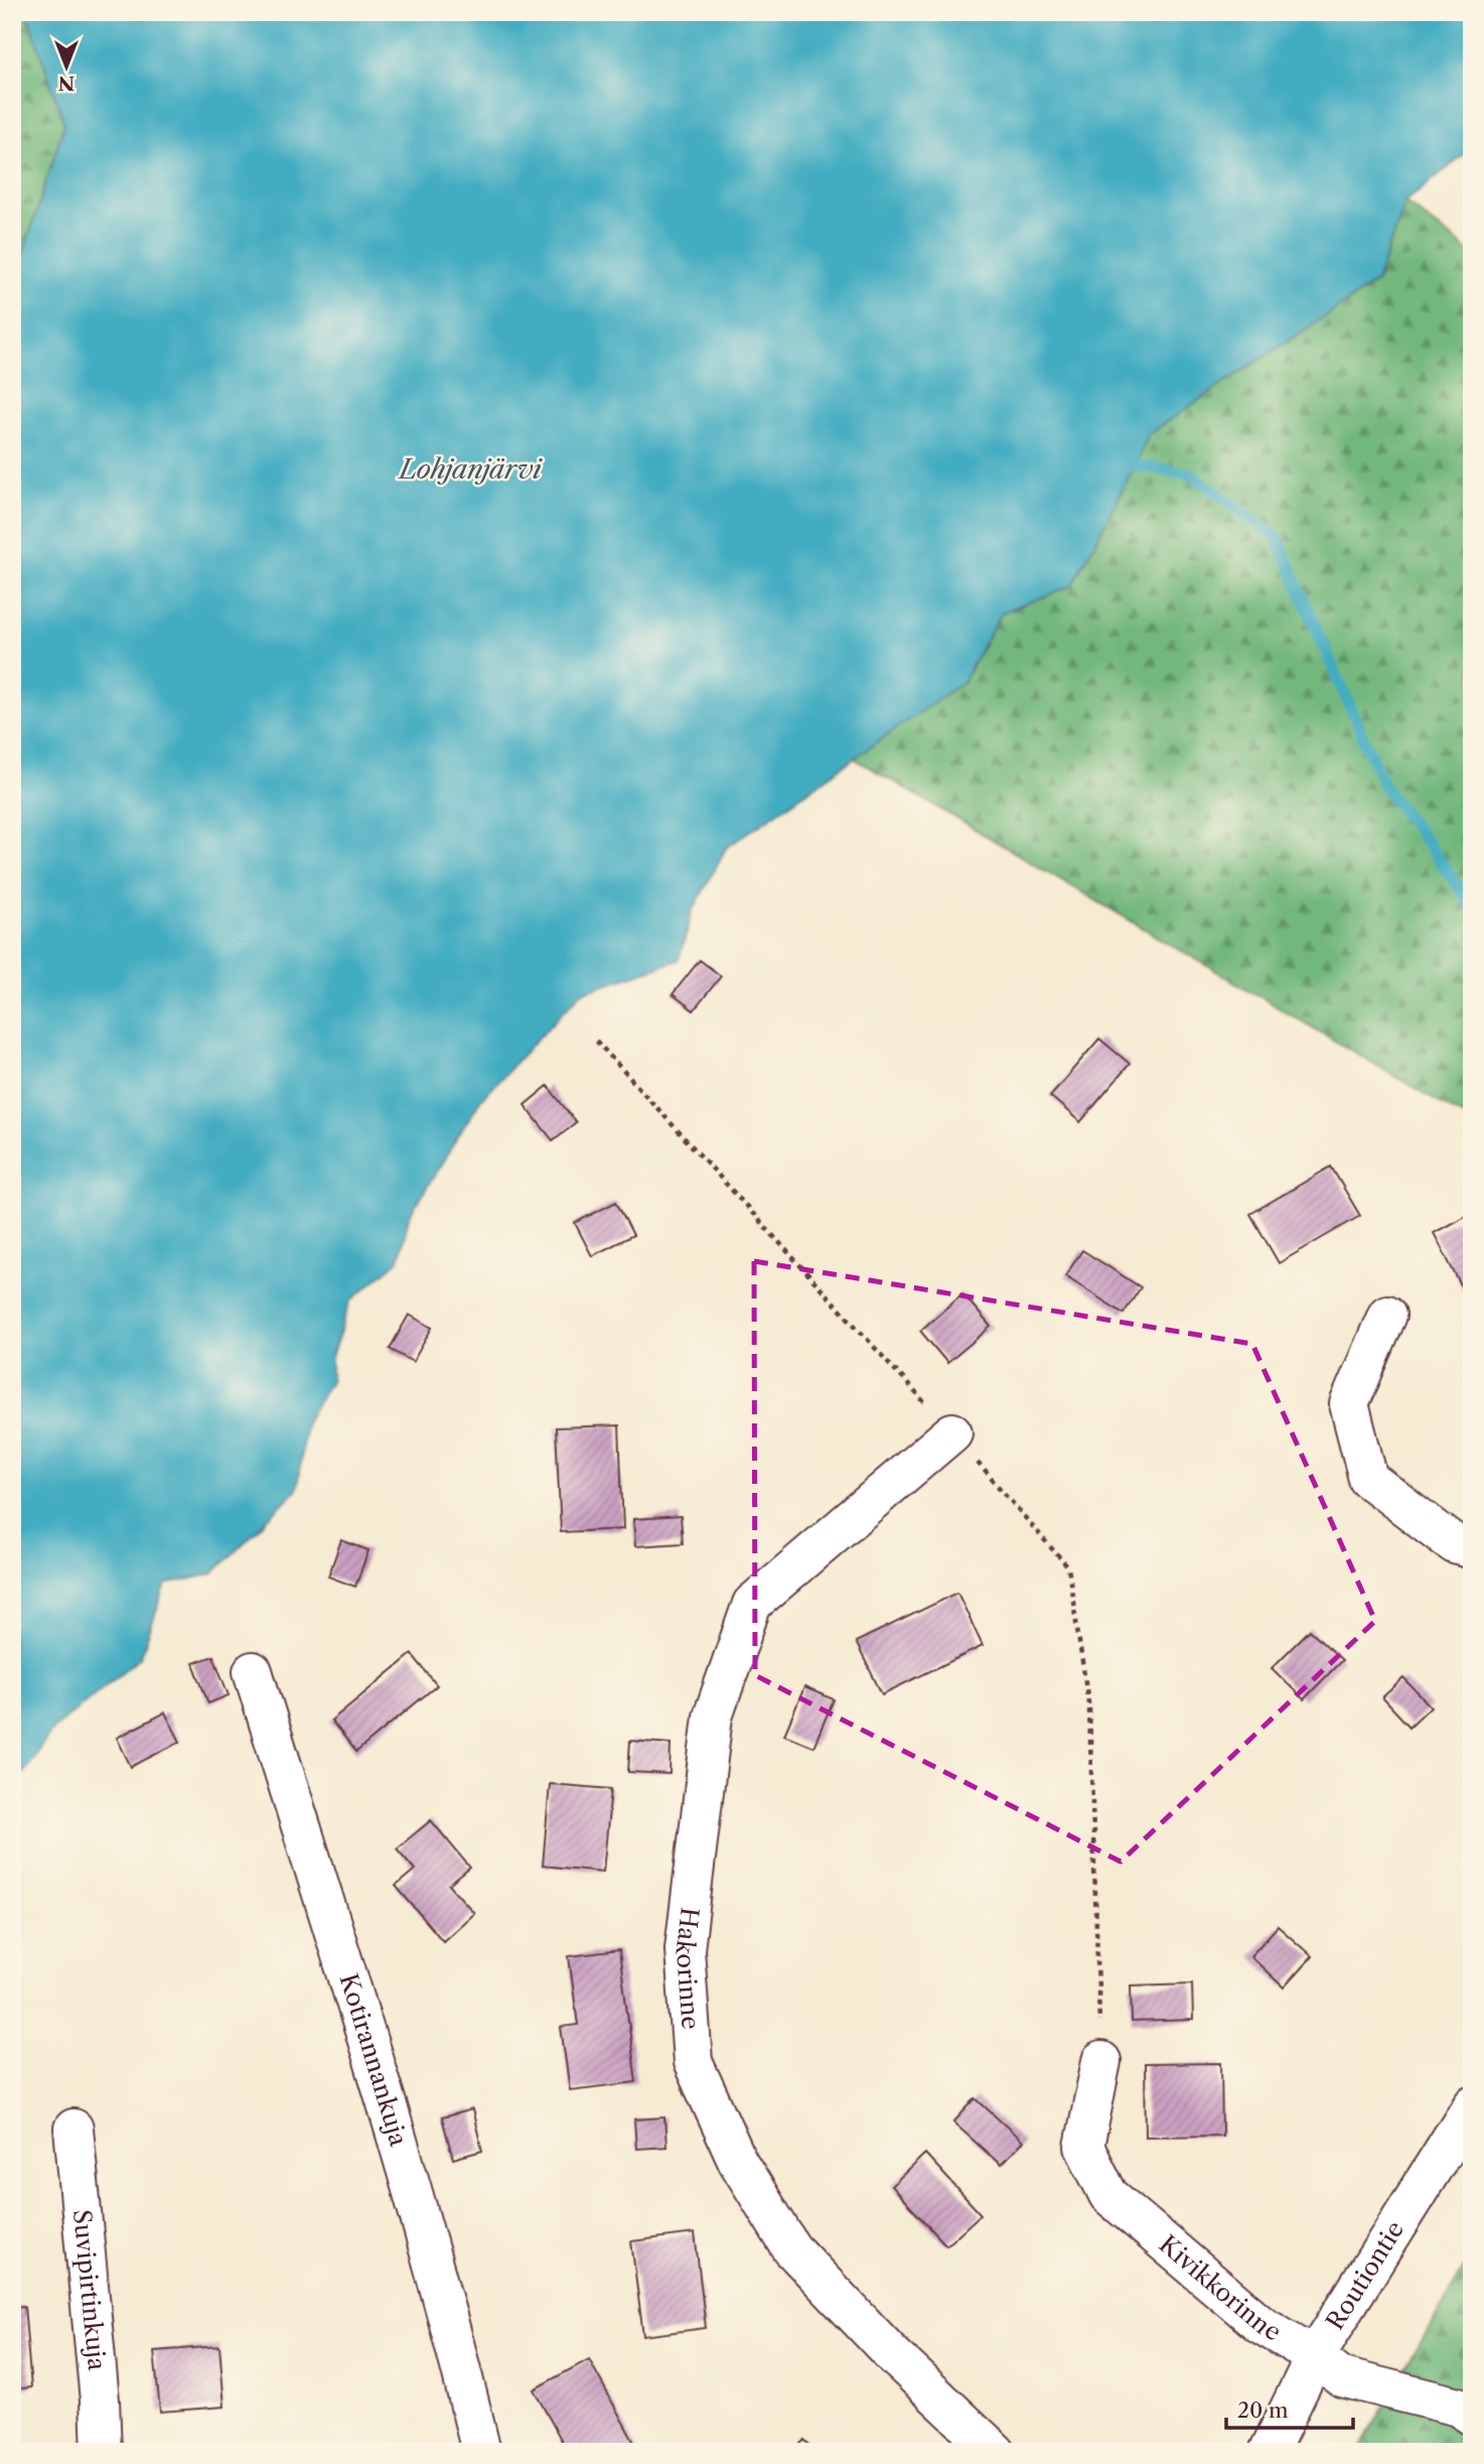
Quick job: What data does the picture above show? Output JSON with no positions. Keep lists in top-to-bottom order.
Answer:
{
  "streets": {
    "street": [
      "Hakorinne",
      "Kotirannankuja",
      "Routiontie",
      "Kivikkorinne",
      "Suvipirtinkuja"
    ]
  },
  "crossings": [
    ["Routiontie", "Kivikkorinne"]
  ],
  "water": ["Lohjanjärvi"],
  "scale_bar": "20 m",
  "north": "bottom"
}
